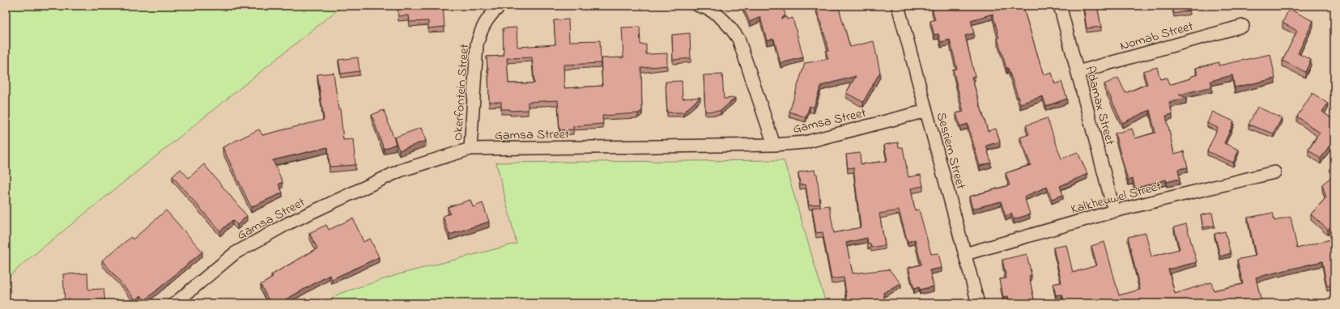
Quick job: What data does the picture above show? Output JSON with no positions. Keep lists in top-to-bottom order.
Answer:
{
  "streets": {
    "street": [
      "Nomab Street",
      "Okerfontein Street",
      "Adamax Street",
      "Gamsa Street",
      "Sesriem Street",
      "Kalkheuwel Street"
    ]
  },
  "crossings": [
    ["Nomab Street", "Adamax Street"],
    ["Okerfontein Street", "Gamsa Street"],
    ["Adamax Street", "Kalkheuwel Street"],
    ["Gamsa Street", "Sesriem Street"],
    ["Sesriem Street", "Kalkheuwel Street"]
  ]
}
